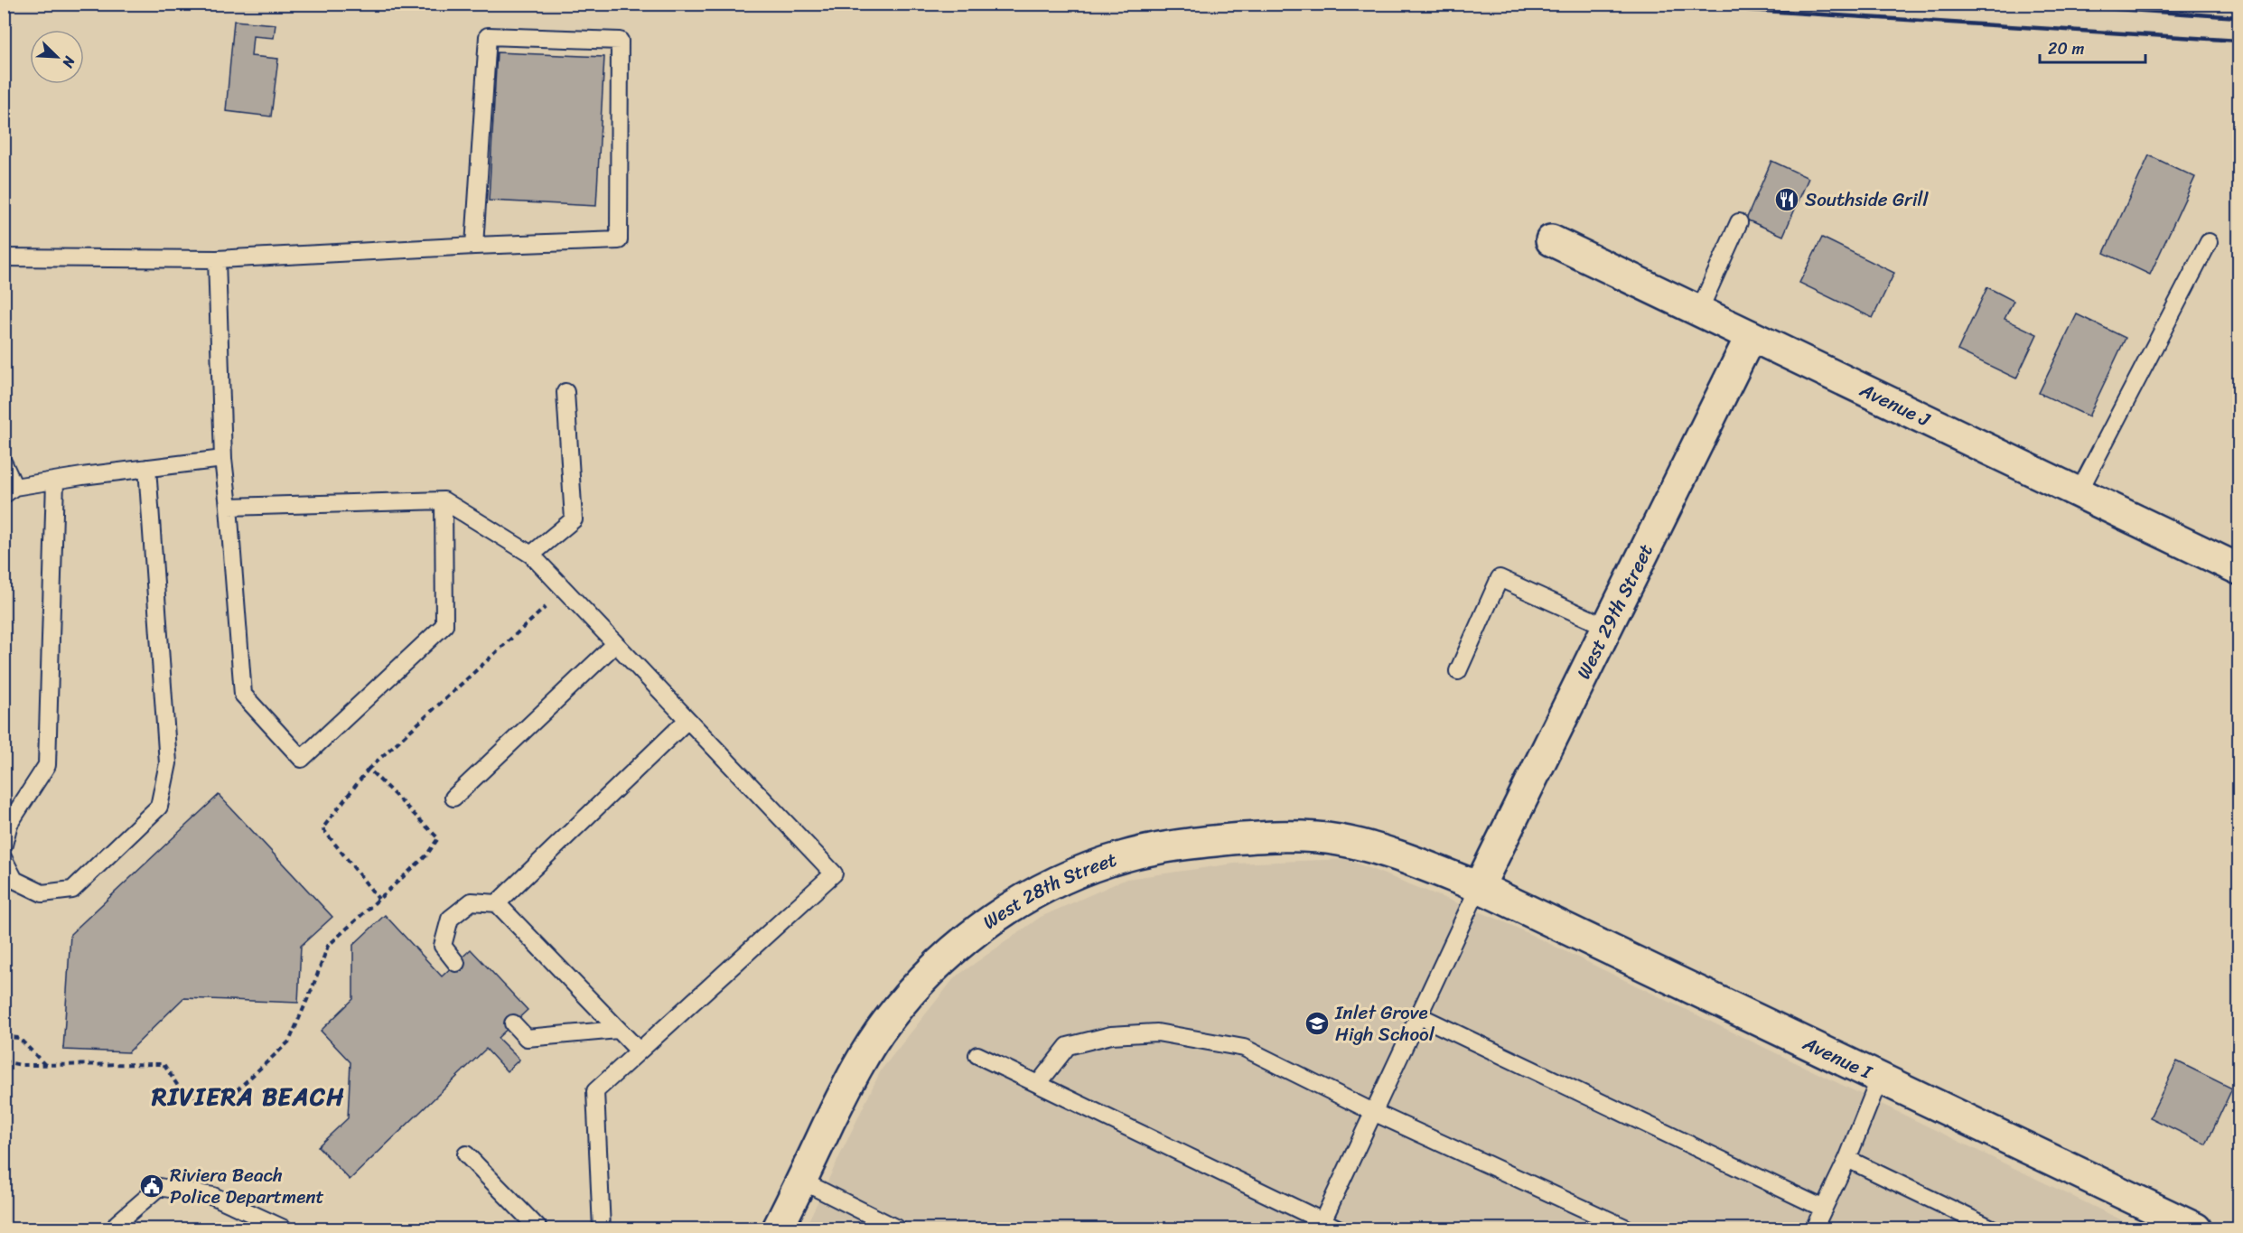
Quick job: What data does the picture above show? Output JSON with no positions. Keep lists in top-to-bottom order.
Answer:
{
  "streets": {
    "street": [
      "Avenue J",
      "West 29th Street",
      "West 28th Street",
      "Avenue I"
    ]
  },
  "crossings": [
    ["Avenue J", "West 29th Street"],
    ["West 29th Street", "West 28th Street"],
    ["West 29th Street", "Avenue I"],
    ["West 28th Street", "Avenue I"]
  ],
  "districts": ["RIVIERA BEACH"],
  "places": {
    "restaurant": ["Southside Grill"],
    "school or university": ["Inlet Grove High School"],
    "public building": ["Riviera Beach Police Department"]
  },
  "scale_bar": "20 m",
  "north": "bottom right"
}
